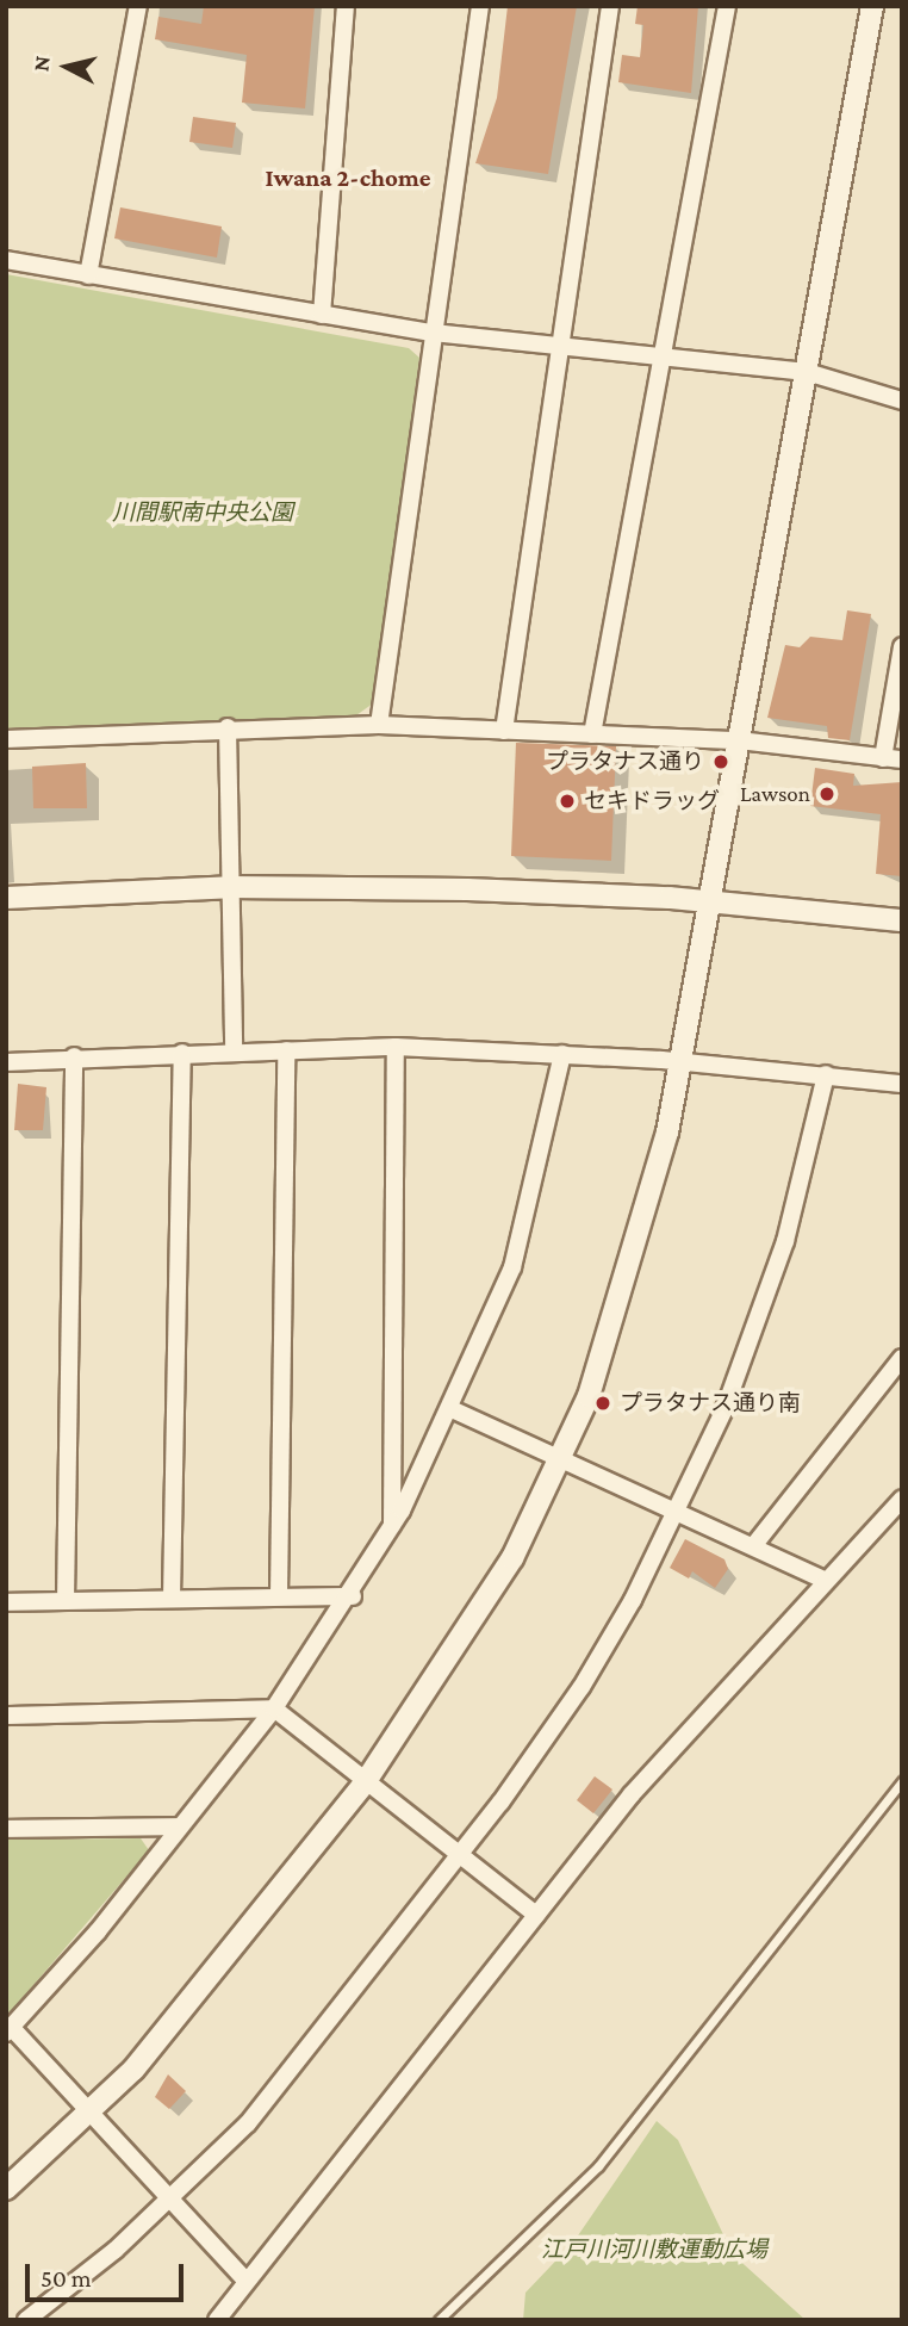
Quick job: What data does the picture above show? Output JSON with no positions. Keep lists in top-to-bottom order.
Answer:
{
  "districts": ["Iwana 2-chome"],
  "parks": ["川間駅南中央公園", "江戸川河川敷運動広場"],
  "places": [
    "プラタナス通り",
    "Lawson",
    "セキドラッグ",
    "プラタナス通り南"
  ],
  "scale_bar": "50 m",
  "north": "left"
}
